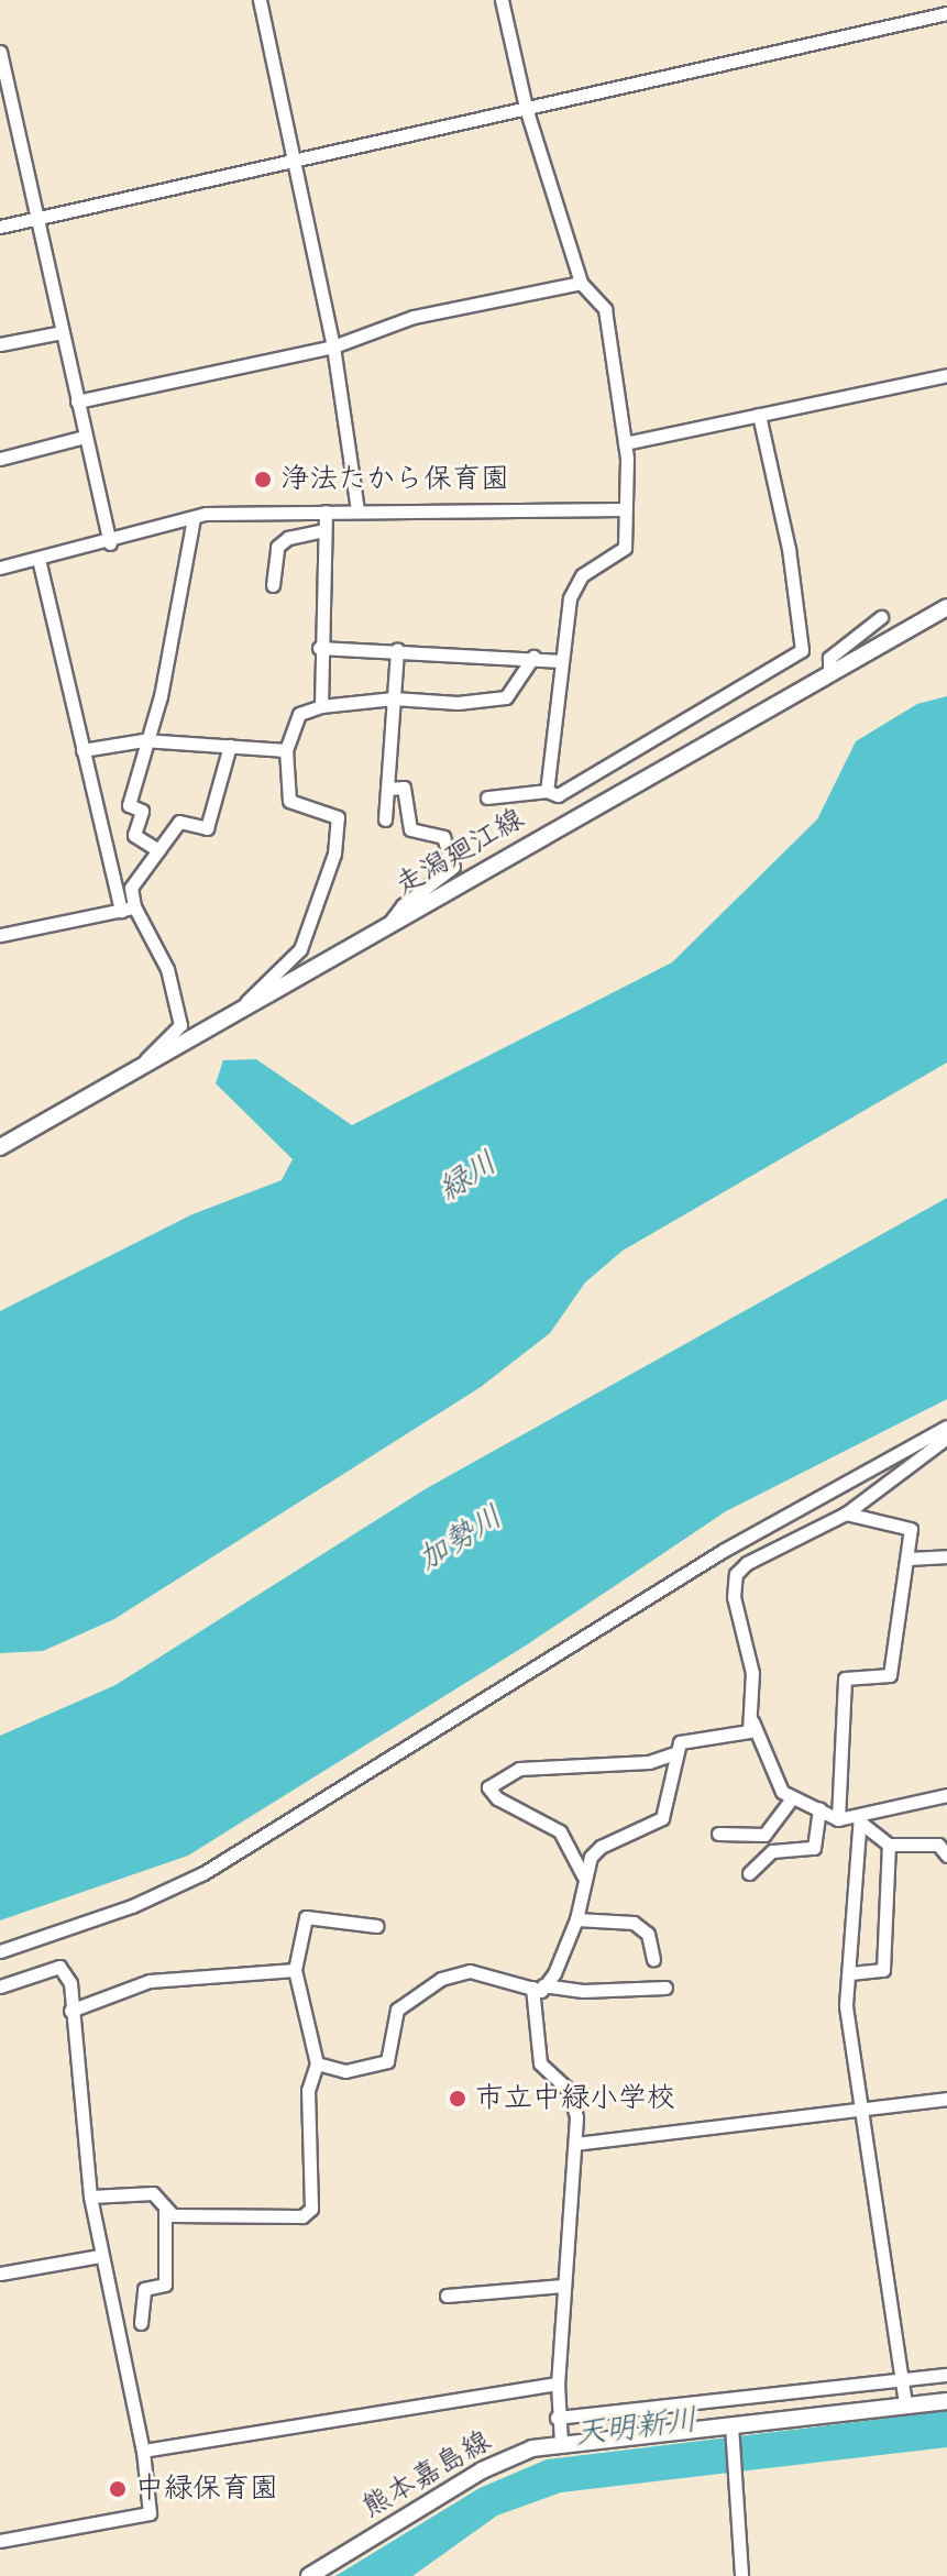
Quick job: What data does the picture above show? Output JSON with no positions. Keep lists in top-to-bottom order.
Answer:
{
  "streets": {
    "main road": ["走潟廻江線", "熊本嘉島線"]
  },
  "water": ["緑川", "加勢川", "天明新川"],
  "places": ["浄法たから保育園", "市立中緑小学校", "中緑保育園"]
}
